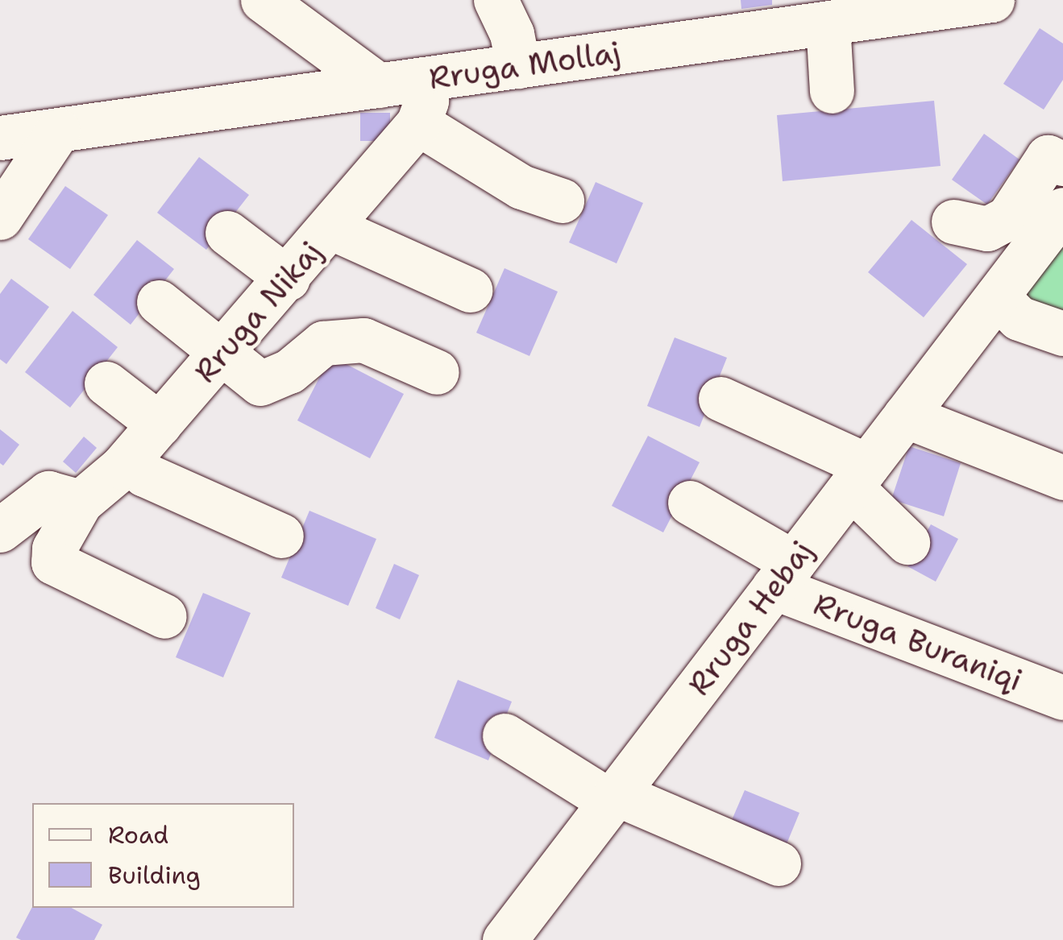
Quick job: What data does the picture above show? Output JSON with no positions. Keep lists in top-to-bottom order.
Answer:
{
  "streets": {
    "street": [
      "Rruga Mollaj",
      "Rruga Nikaj",
      "Rruga Hebaj",
      "Rruga Buraniqi"
    ]
  },
  "crossings": [
    ["Rruga Hebaj", "Rruga Buraniqi"]
  ],
  "legend": ["Road", "Building"]
}
